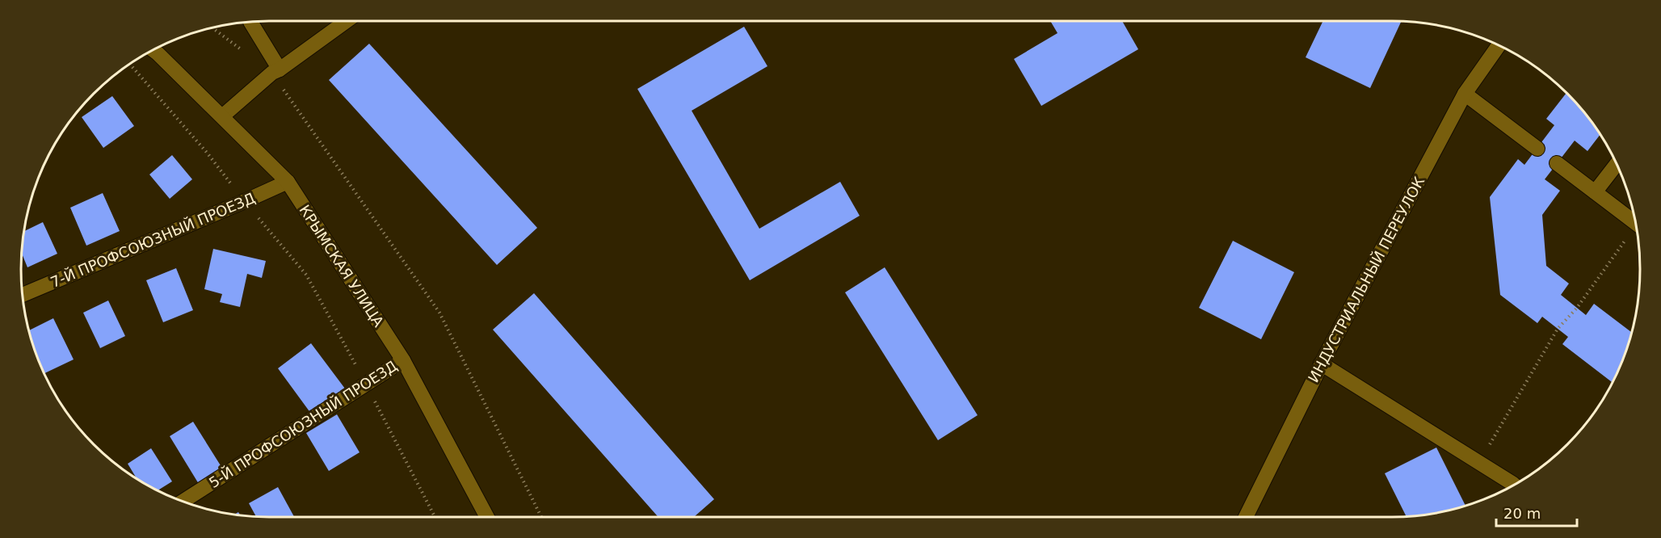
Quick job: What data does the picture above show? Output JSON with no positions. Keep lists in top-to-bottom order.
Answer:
{
  "streets": {
    "street": [
      "7-Й ПРОФСОЮЗНЫЙ ПРОЕЗД",
      "КРЫМСКАЯ УЛИЦА",
      "ИНДУСТРИАЛЬНЫЙ ПЕРЕУЛОК",
      "5-Й ПРОФСОЮЗНЫЙ ПРОЕЗД"
    ]
  },
  "crossings": [
    ["7-Й ПРОФСОЮЗНЫЙ ПРОЕЗД", "КРЫМСКАЯ УЛИЦА"],
    ["КРЫМСКАЯ УЛИЦА", "5-Й ПРОФСОЮЗНЫЙ ПРОЕЗД"]
  ],
  "scale_bar": "20 m"
}
